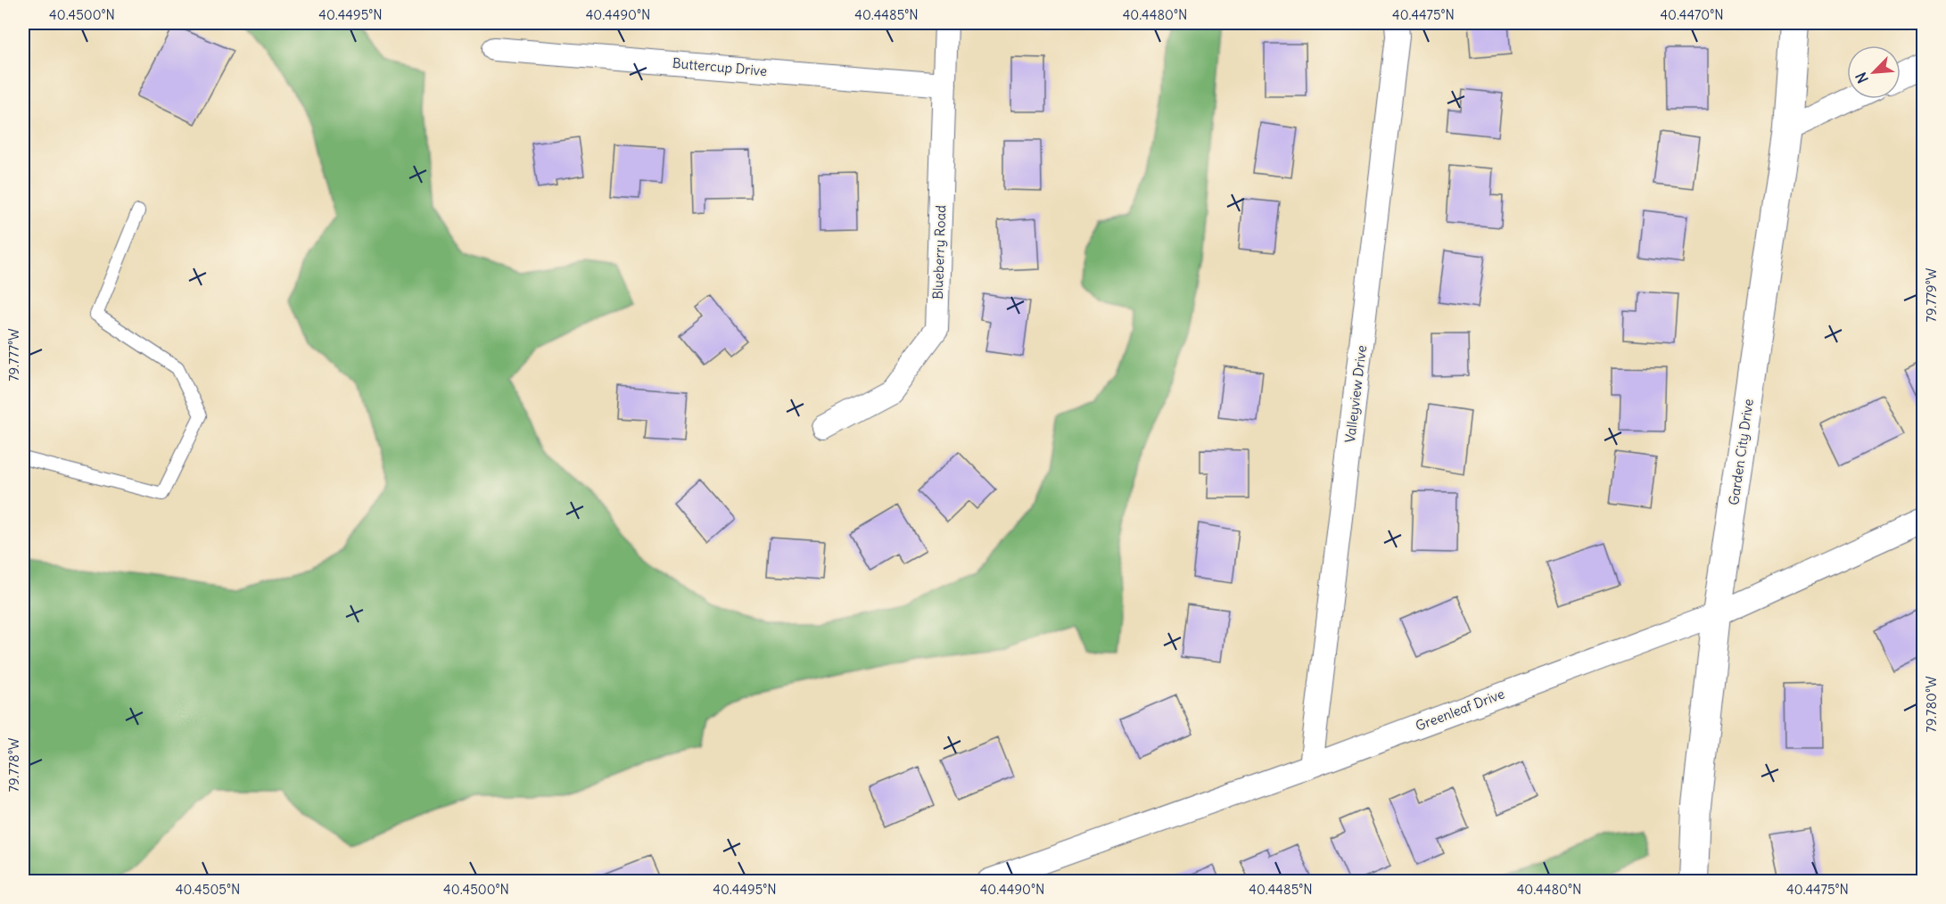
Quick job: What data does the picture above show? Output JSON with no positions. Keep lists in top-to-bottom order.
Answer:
{
  "streets": {
    "street": [
      "Buttercup Drive",
      "Blueberry Road",
      "Valleyview Drive",
      "Garden City Drive",
      "Greenleaf Drive"
    ]
  },
  "crossings": [
    ["Buttercup Drive", "Blueberry Road"],
    ["Valleyview Drive", "Greenleaf Drive"],
    ["Garden City Drive", "Greenleaf Drive"]
  ],
  "north": "bottom left",
  "coordinates": [
    "40.4500°N",
    "40.4495°N",
    "40.4490°N",
    "40.4485°N",
    "40.4480°N",
    "40.4475°N",
    "40.4470°N",
    "79.779°W",
    "79.777°W",
    "79.780°W",
    "79.778°W",
    "40.4505°N"
  ]
}
